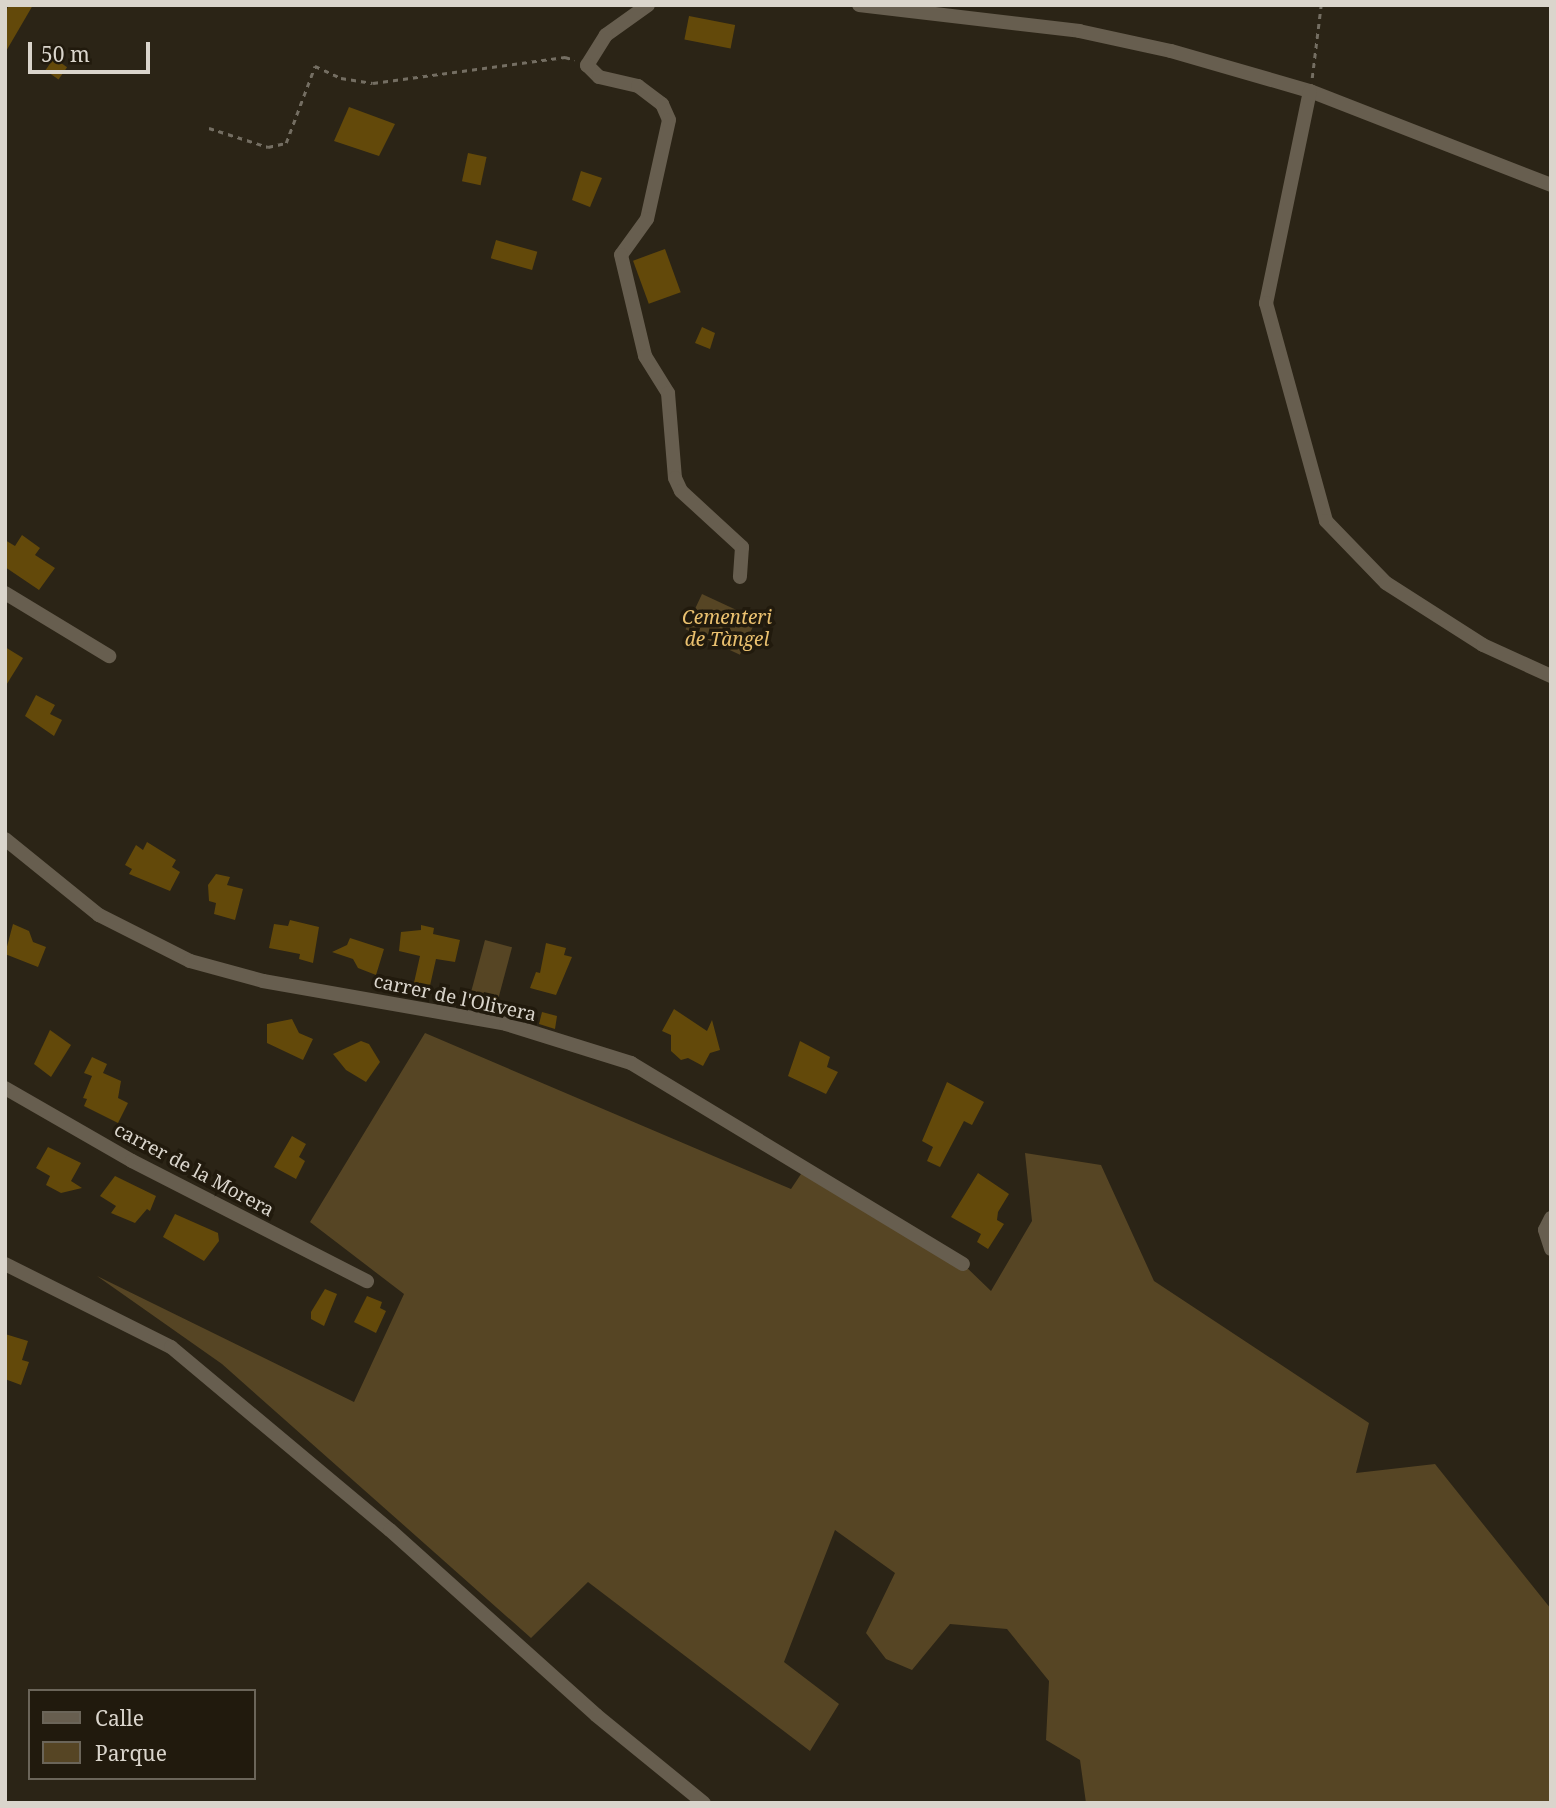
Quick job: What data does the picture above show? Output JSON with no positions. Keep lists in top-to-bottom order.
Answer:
{
  "streets": {
    "street": ["carrer de l'Olivera", "carrer de la Morera"]
  },
  "parks": ["Cementeri de Tàngel"],
  "legend": ["Calle", "Parque"],
  "scale_bar": "50 m"
}
